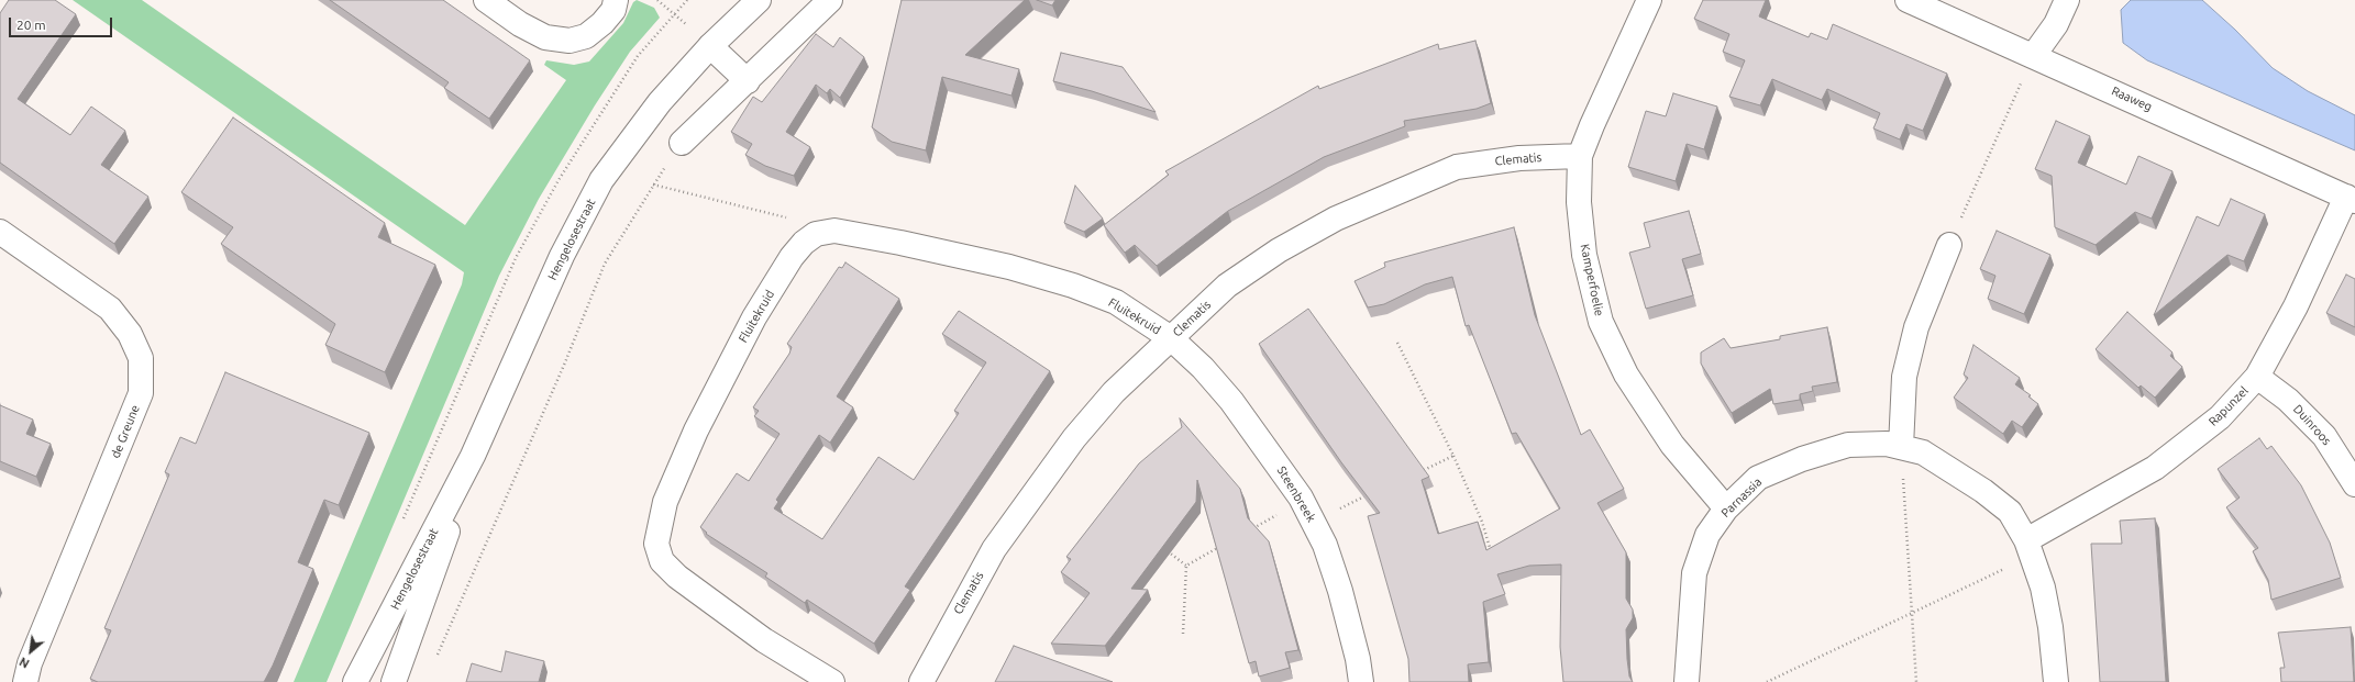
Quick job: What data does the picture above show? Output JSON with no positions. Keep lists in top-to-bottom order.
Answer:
{
  "streets": {
    "street": [
      "Raaweg",
      "Clematis",
      "Hengelosestraat",
      "Kamperfoelie",
      "Fluitekruid",
      "Rapunzel",
      "Duinroos",
      "de Greune",
      "Steenbreek",
      "Parnassia"
    ]
  },
  "crossings": [
    ["Raaweg", "Rapunzel"],
    ["Clematis", "Kamperfoelie"],
    ["Clematis", "Fluitekruid"],
    ["Clematis", "Steenbreek"],
    ["Kamperfoelie", "Parnassia"],
    ["Fluitekruid", "Steenbreek"],
    ["Rapunzel", "Duinroos"],
    ["Rapunzel", "Parnassia"]
  ],
  "scale_bar": "20 m",
  "north": "bottom left"
}
